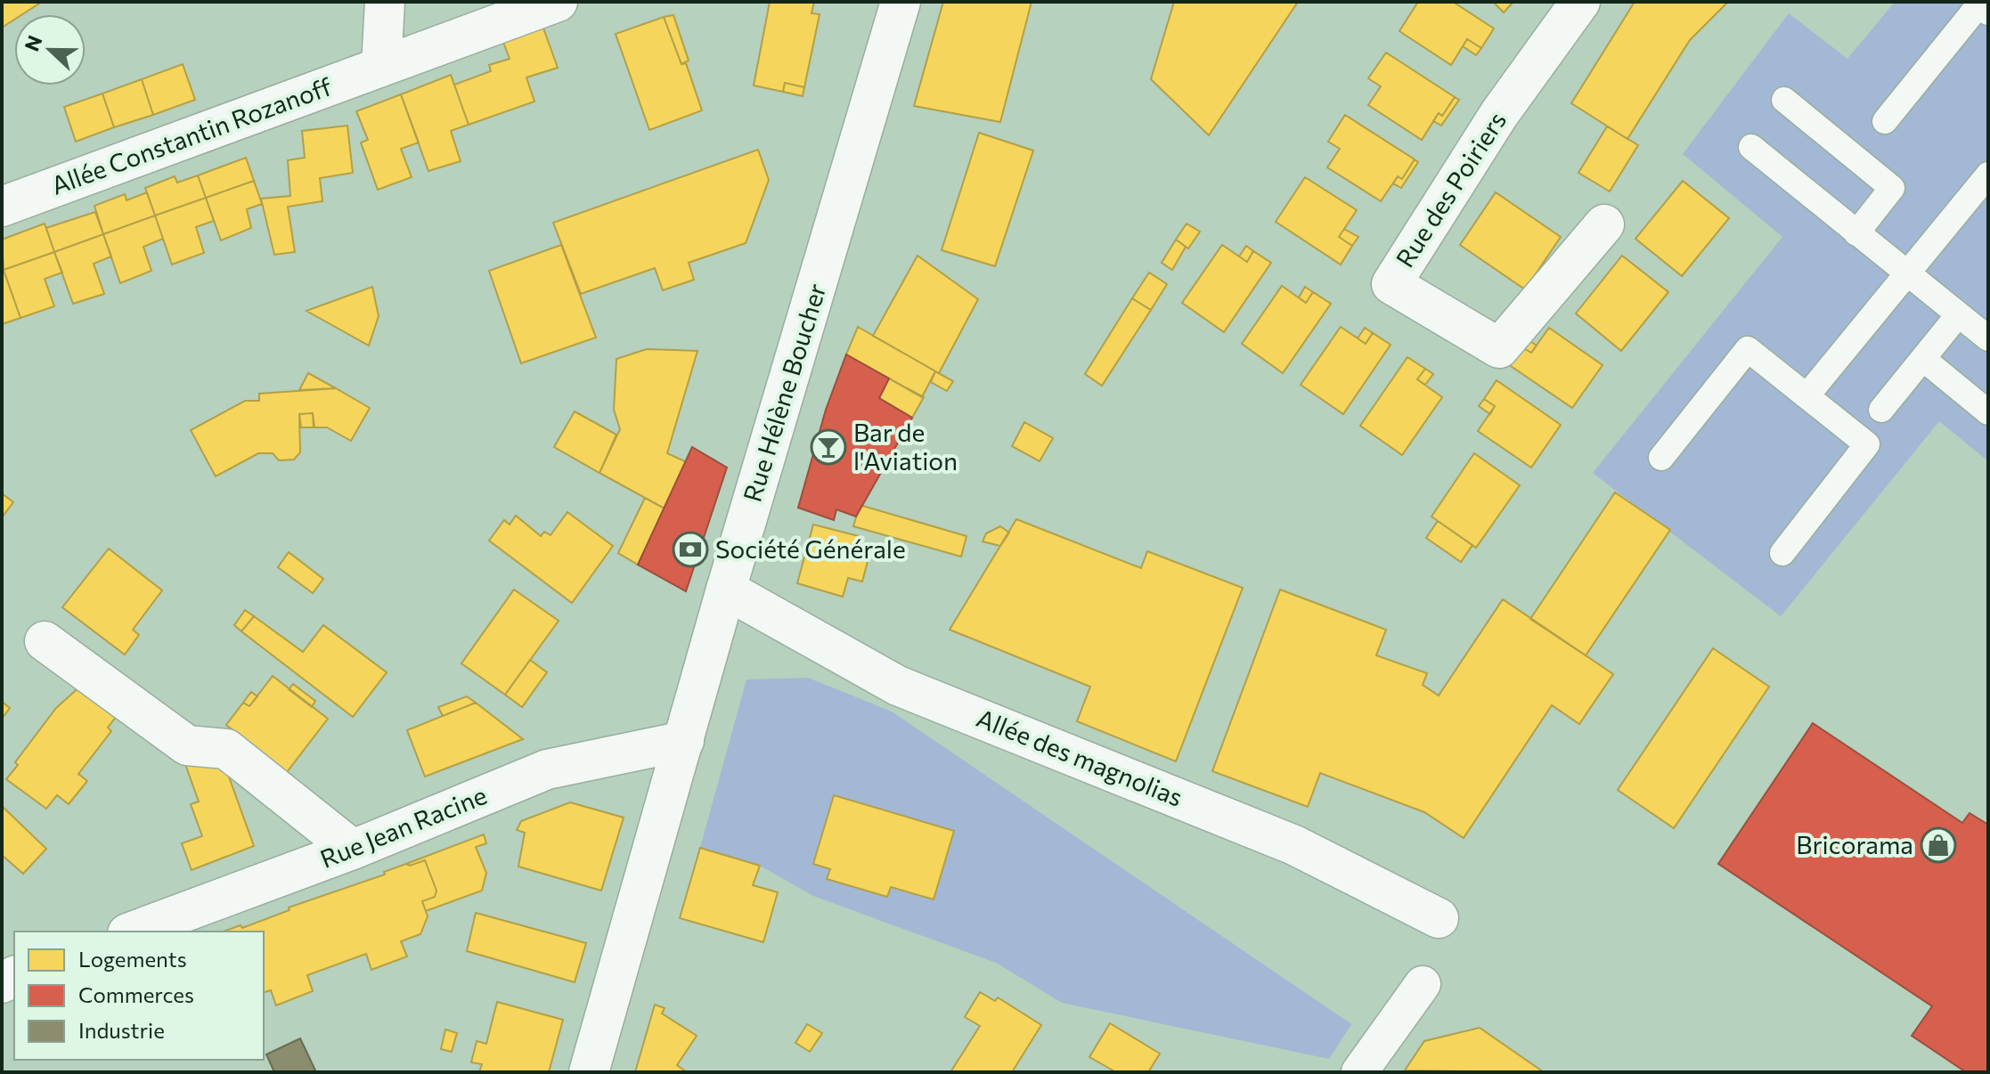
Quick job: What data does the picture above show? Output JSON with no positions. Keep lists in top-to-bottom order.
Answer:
{
  "streets": {
    "street": [
      "Allée Constantin Rozanoff",
      "Rue des Poiriers",
      "Rue Hélène Boucher",
      "Allée des magnolias",
      "Rue Jean Racine"
    ]
  },
  "crossings": [
    ["Rue Hélène Boucher", "Allée des magnolias"],
    ["Rue Hélène Boucher", "Rue Jean Racine"]
  ],
  "places": {
    "bar": ["Bar de l'Aviation"],
    "bank": ["Société Générale"],
    "shop": ["Bricorama"]
  },
  "legend": ["Logements", "Commerces", "Industrie"],
  "north": "left"
}
